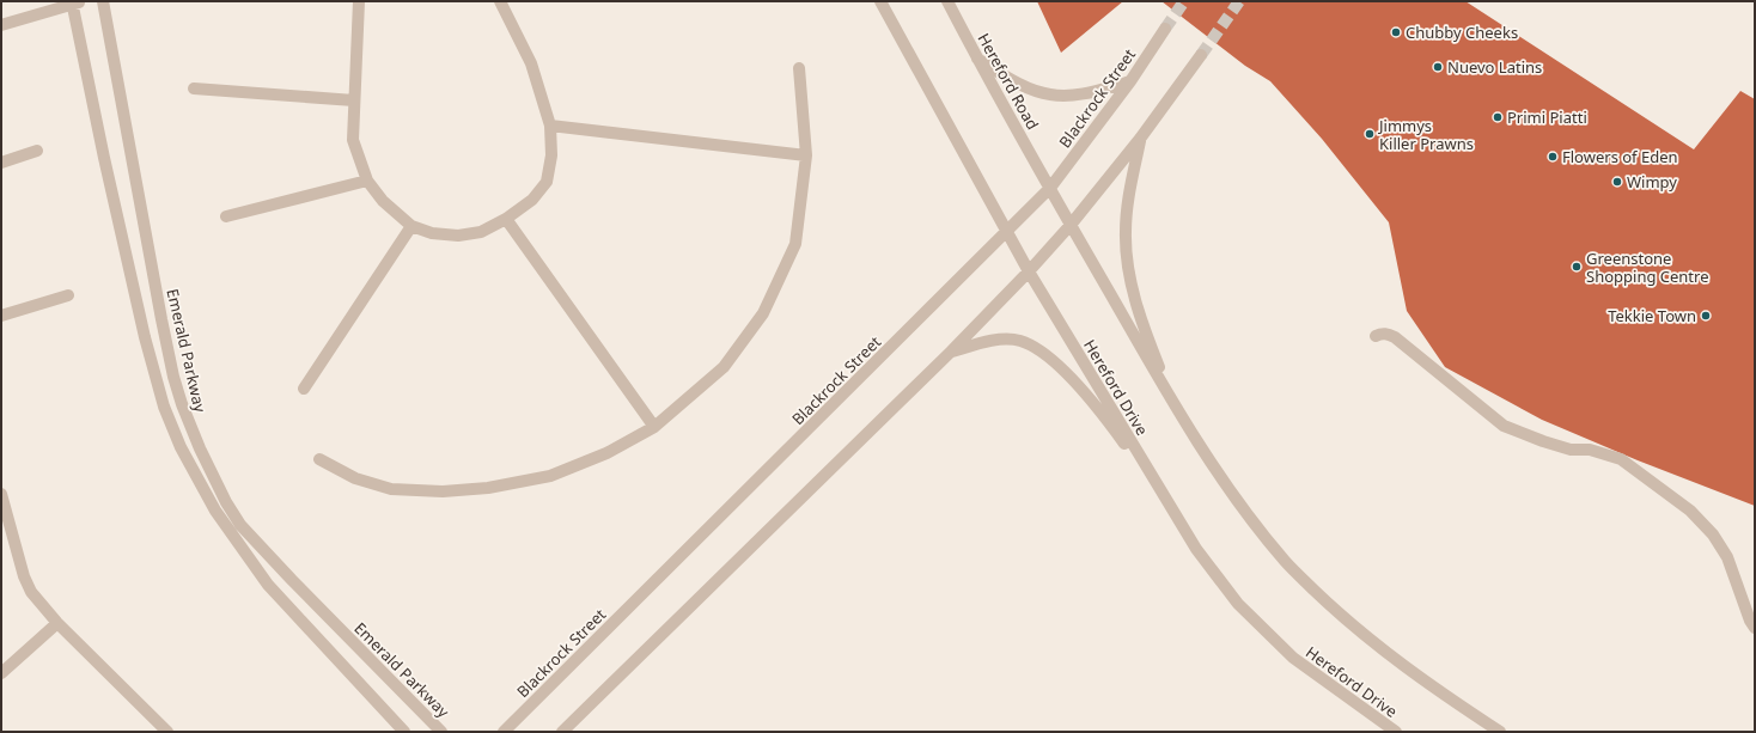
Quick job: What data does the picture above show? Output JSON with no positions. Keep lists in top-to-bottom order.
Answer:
{
  "streets": {
    "street": [
      "Hereford Road",
      "Blackrock Street",
      "Emerald Parkway",
      "Hereford Drive"
    ]
  },
  "crossings": [
    ["Hereford Road", "Blackrock Street"],
    ["Blackrock Street", "Hereford Drive"]
  ],
  "places": [
    "Chubby Cheeks",
    "Nuevo Latins",
    "Primi Piatti",
    "Jimmys Killer Prawns",
    "Flowers of Eden",
    "Wimpy",
    "Greenstone Shopping Centre",
    "Tekkie Town"
  ]
}
